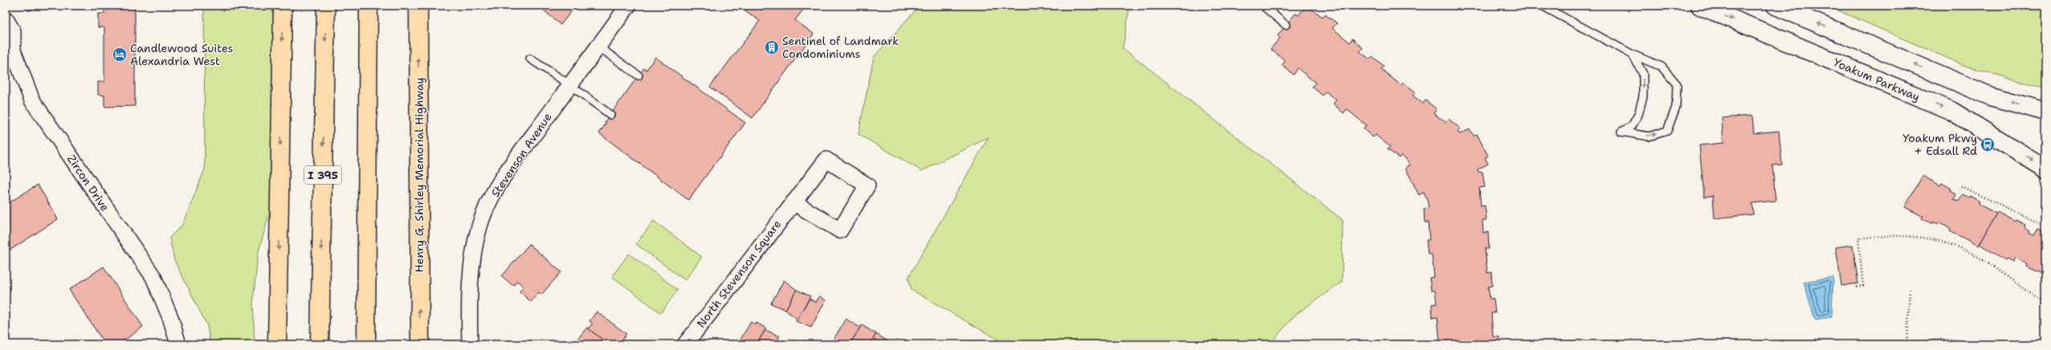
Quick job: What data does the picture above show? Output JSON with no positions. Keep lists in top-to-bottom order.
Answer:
{
  "streets": {
    "highway": ["I 395", "Henry G. Shirley Memorial Highway"],
    "street": [
      "Yoakum Parkway",
      "Stevenson Avenue",
      "Zircon Drive",
      "North Stevenson Square"
    ]
  },
  "places": {
    "building": ["Sentinel of Landmark Condominiums"],
    "hotel": ["Candlewood Suites Alexandria West"],
    "bus stop": ["Yoakum Pkwy + Edsall Rd"]
  }
}
